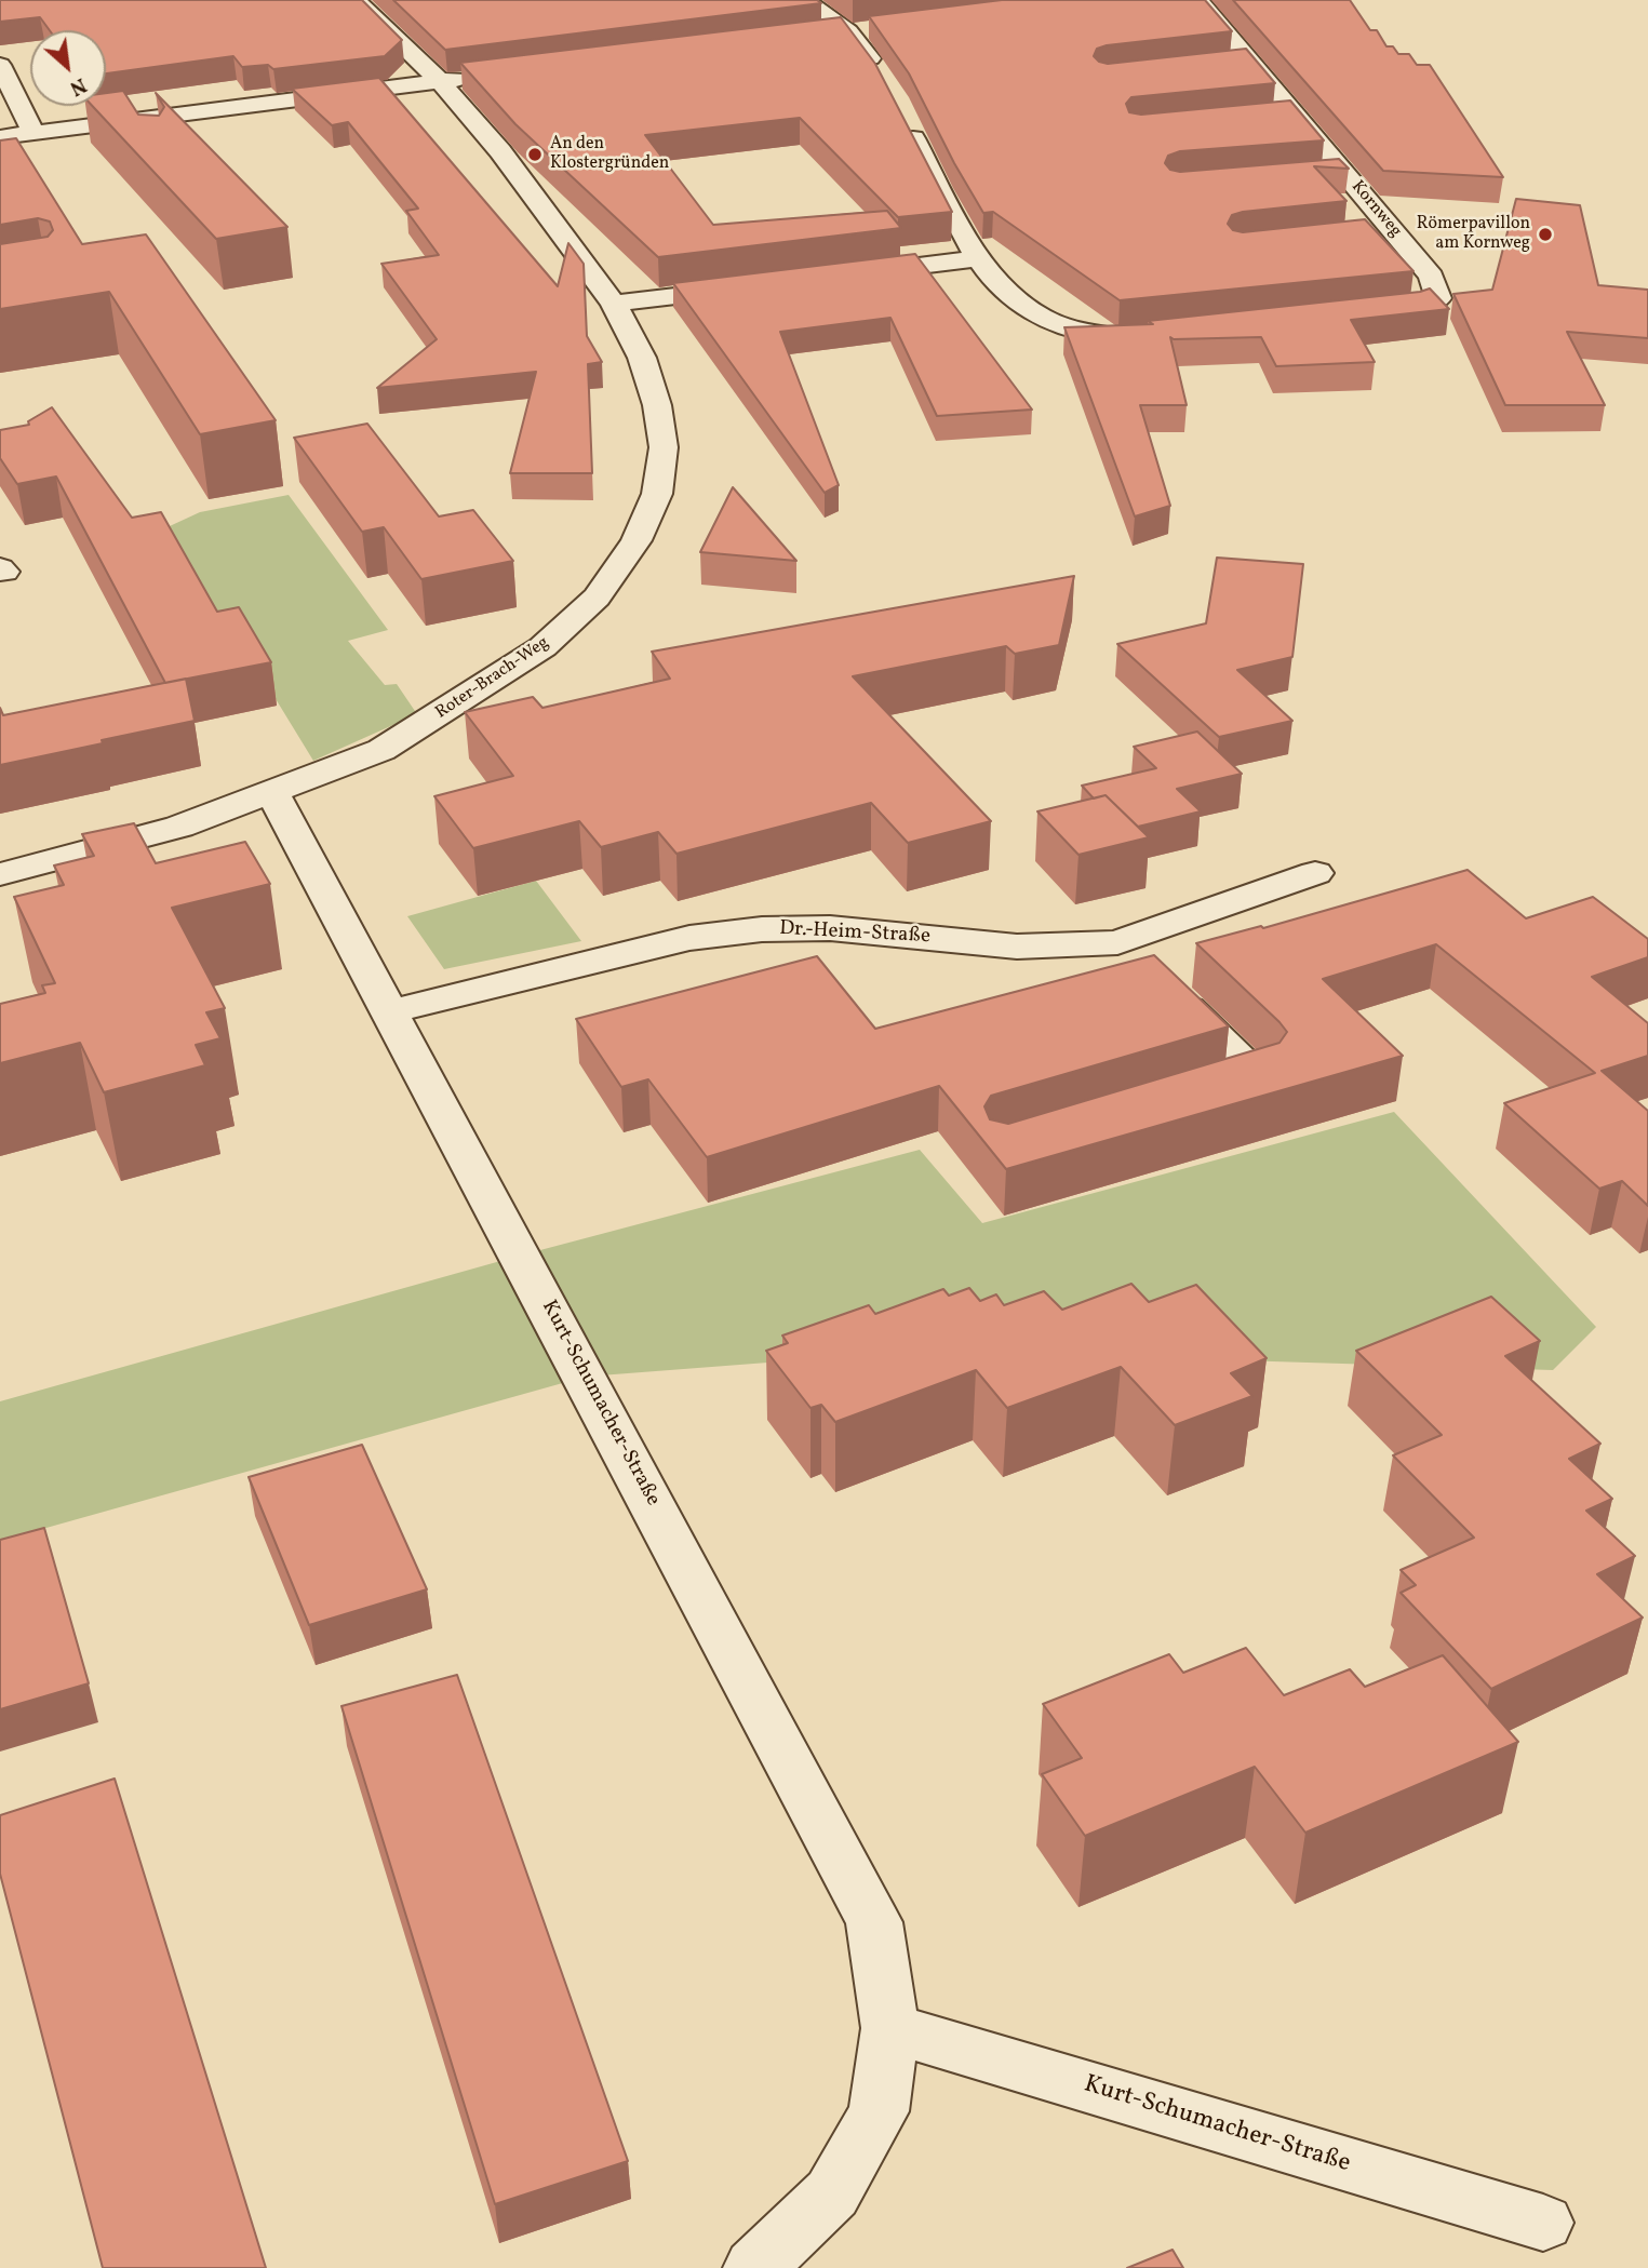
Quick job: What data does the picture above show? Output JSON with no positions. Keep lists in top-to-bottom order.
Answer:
{
  "streets": {
    "street": [
      "Kornweg",
      "Roter-Brach-Weg",
      "Dr.-Heim-Straße",
      "Kurt-Schumacher-Straße"
    ]
  },
  "crossings": [
    ["Roter-Brach-Weg", "Kurt-Schumacher-Straße"],
    ["Dr.-Heim-Straße", "Kurt-Schumacher-Straße"]
  ],
  "places": ["An den Klostergründen", "Römerpavillon am Kornweg"],
  "north": "bottom right"
}
